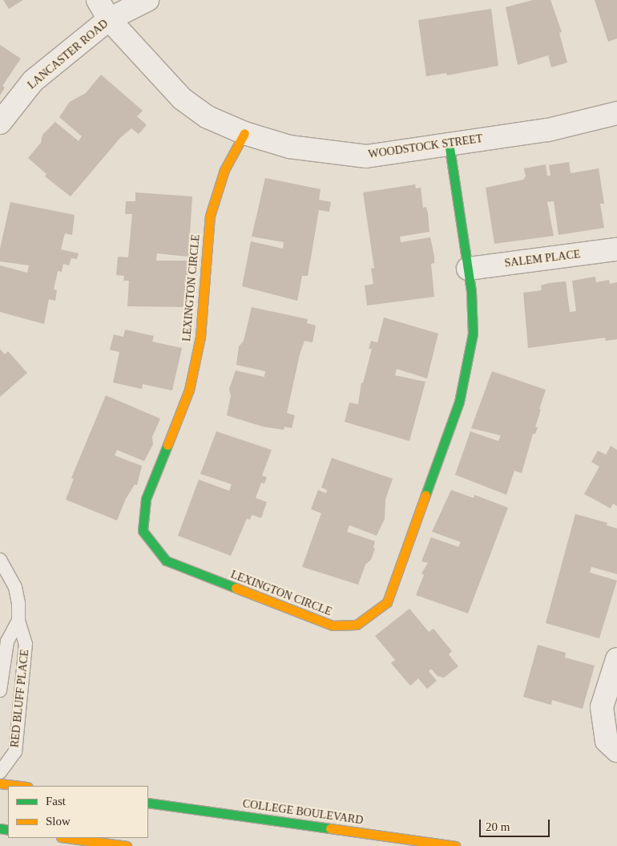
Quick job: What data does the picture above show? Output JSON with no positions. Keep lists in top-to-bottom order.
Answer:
{
  "streets": {
    "street": [
      "LANCASTER ROAD",
      "WOODSTOCK STREET",
      "SALEM PLACE",
      "LEXINGTON CIRCLE",
      "COLLEGE BOULEVARD"
    ],
    "lane": ["RED BLUFF PLACE"]
  },
  "crossings": [
    ["LANCASTER ROAD", "WOODSTOCK STREET"],
    ["WOODSTOCK STREET", "LEXINGTON CIRCLE"],
    ["SALEM PLACE", "LEXINGTON CIRCLE"]
  ],
  "legend": ["Fast", "Slow"],
  "scale_bar": "20 m"
}
